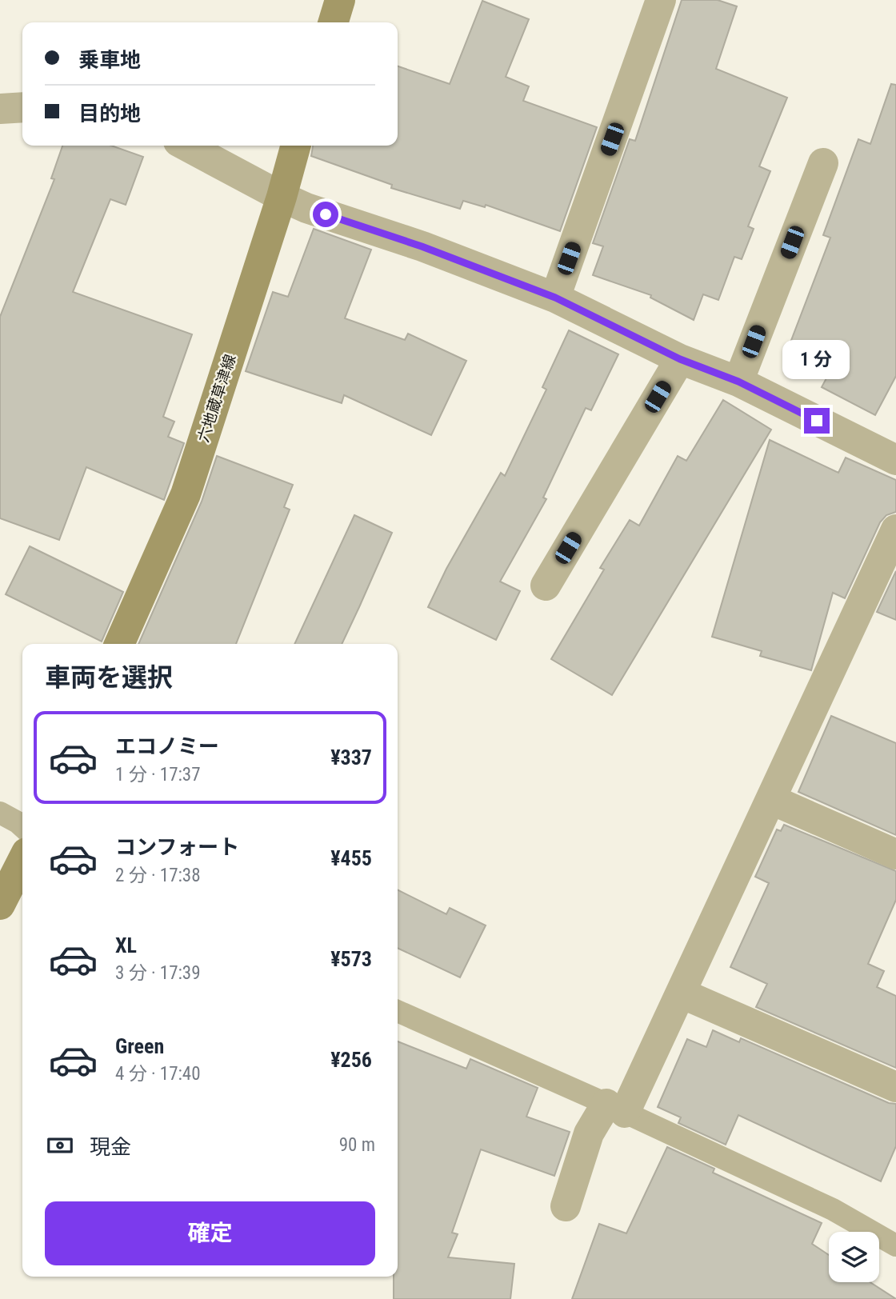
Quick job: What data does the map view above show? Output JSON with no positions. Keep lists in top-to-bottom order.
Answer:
{
  "streets": {
    "main road": ["六地蔵草津線"]
  },
  "page": {
    "banner": ["乗車地", "目的地"],
    "bubble": "1 分",
    "heading": "車両を選択",
    "list": [
      {
        "name": "エコノミー",
        "note": "1 分 · 17:37",
        "value": "¥337"
      },
      {
        "name": "コンフォート",
        "note": "2 分 · 17:38",
        "value": "¥455"
      },
      {
        "name": "XL",
        "note": "3 分 · 17:39",
        "value": "¥573"
      },
      {
        "name": "Green",
        "note": "4 分 · 17:40",
        "value": "¥256"
      }
    ],
    "pay": ["現金", "90 m"],
    "buttons": "確定"
  }
}
